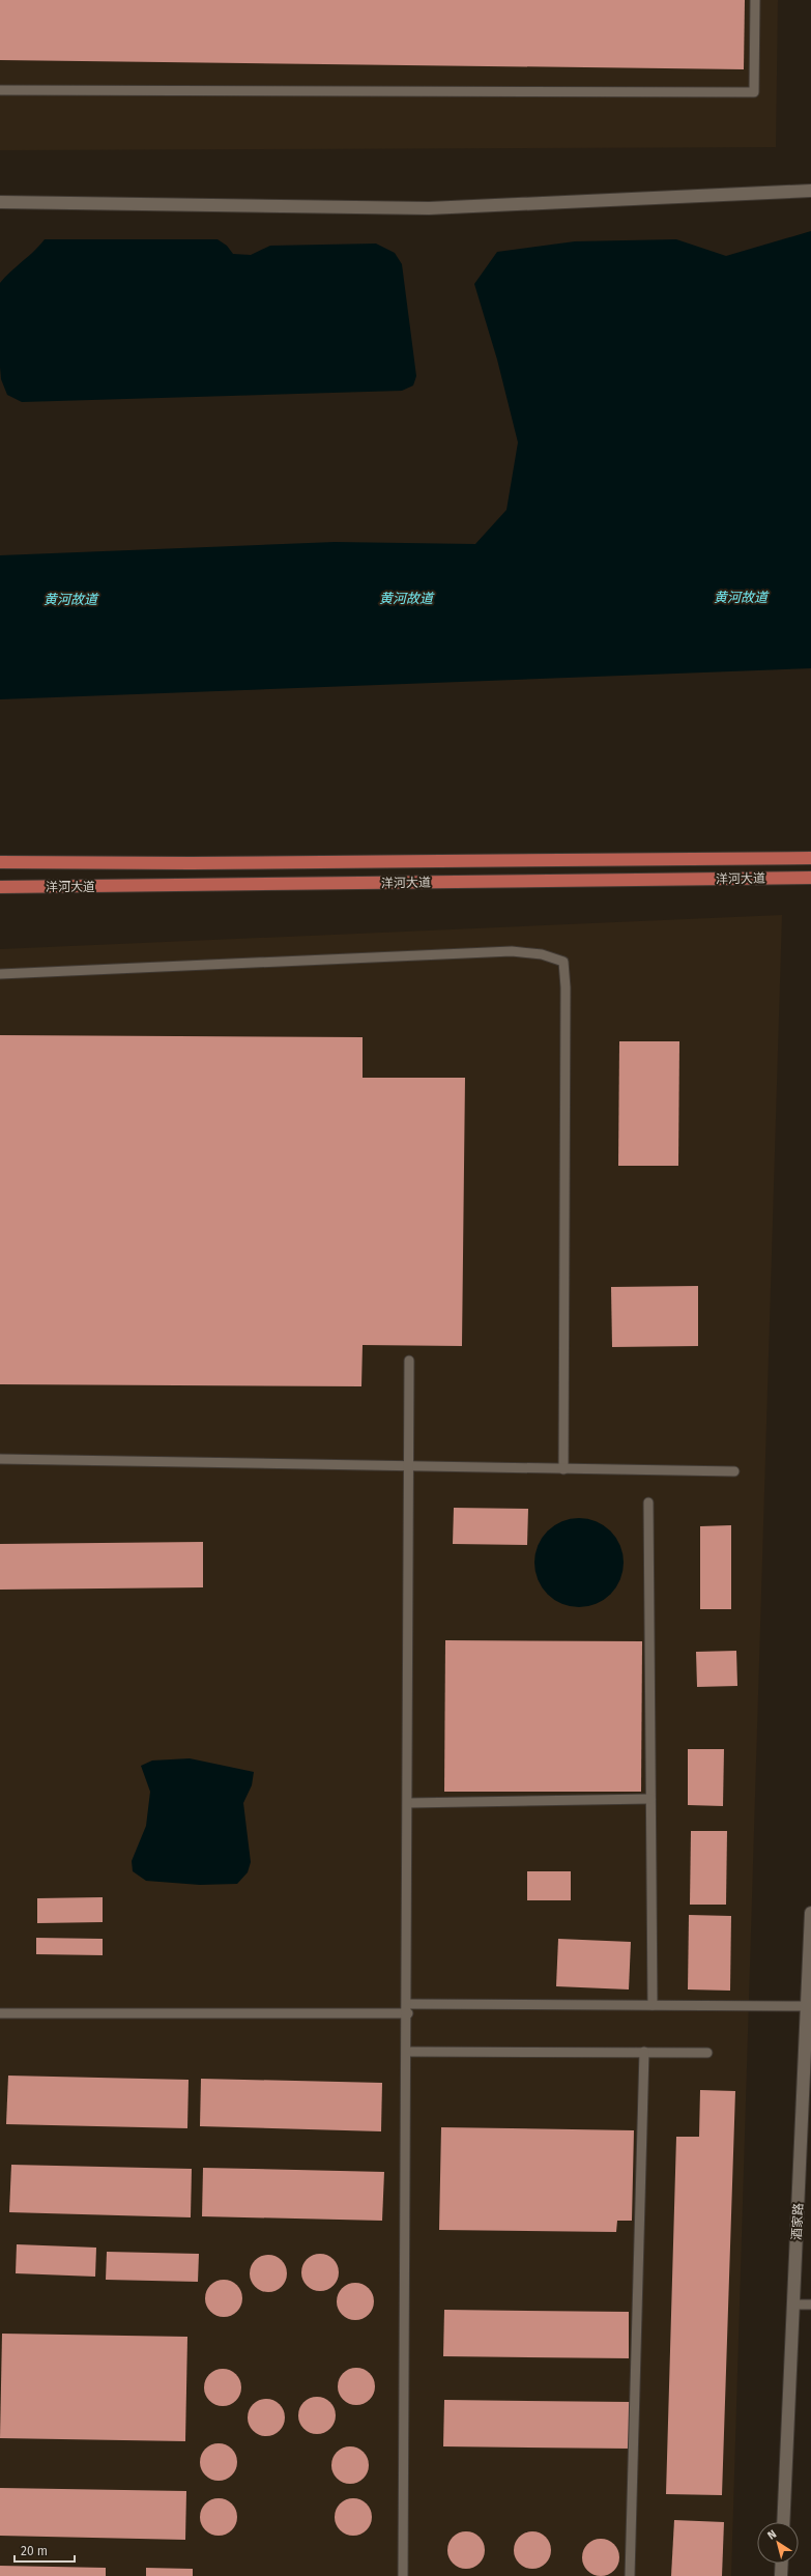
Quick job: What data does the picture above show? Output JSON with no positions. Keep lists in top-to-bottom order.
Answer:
{
  "streets": {
    "main road": ["洋河大道"],
    "street": ["酒家路"]
  },
  "water": ["黄河故道"],
  "scale_bar": "20 m",
  "north": "top left"
}
